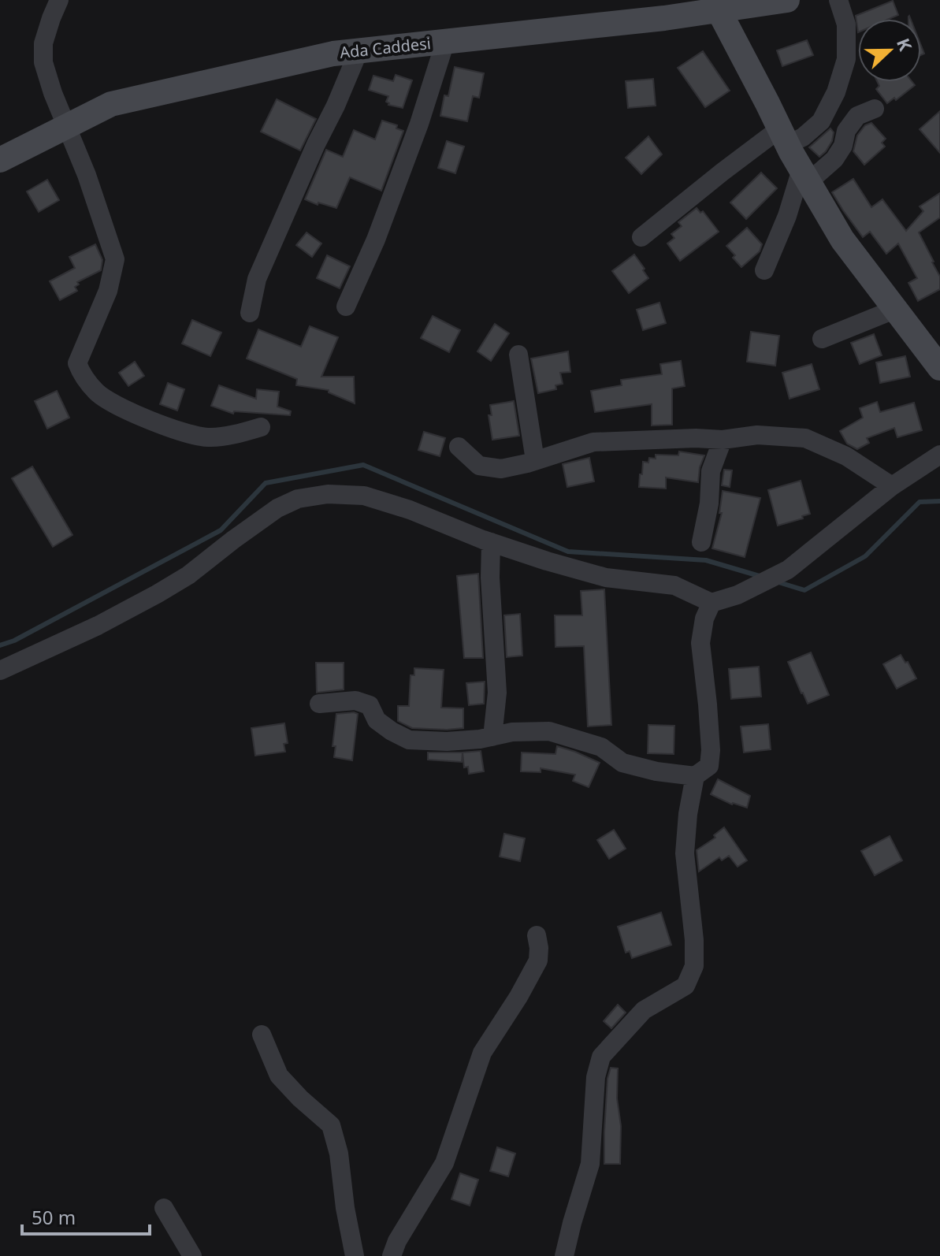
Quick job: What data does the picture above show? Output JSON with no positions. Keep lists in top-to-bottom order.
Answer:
{
  "streets": {
    "main road": ["Ada Caddesi"]
  },
  "scale_bar": "50 m",
  "north": "right"
}
